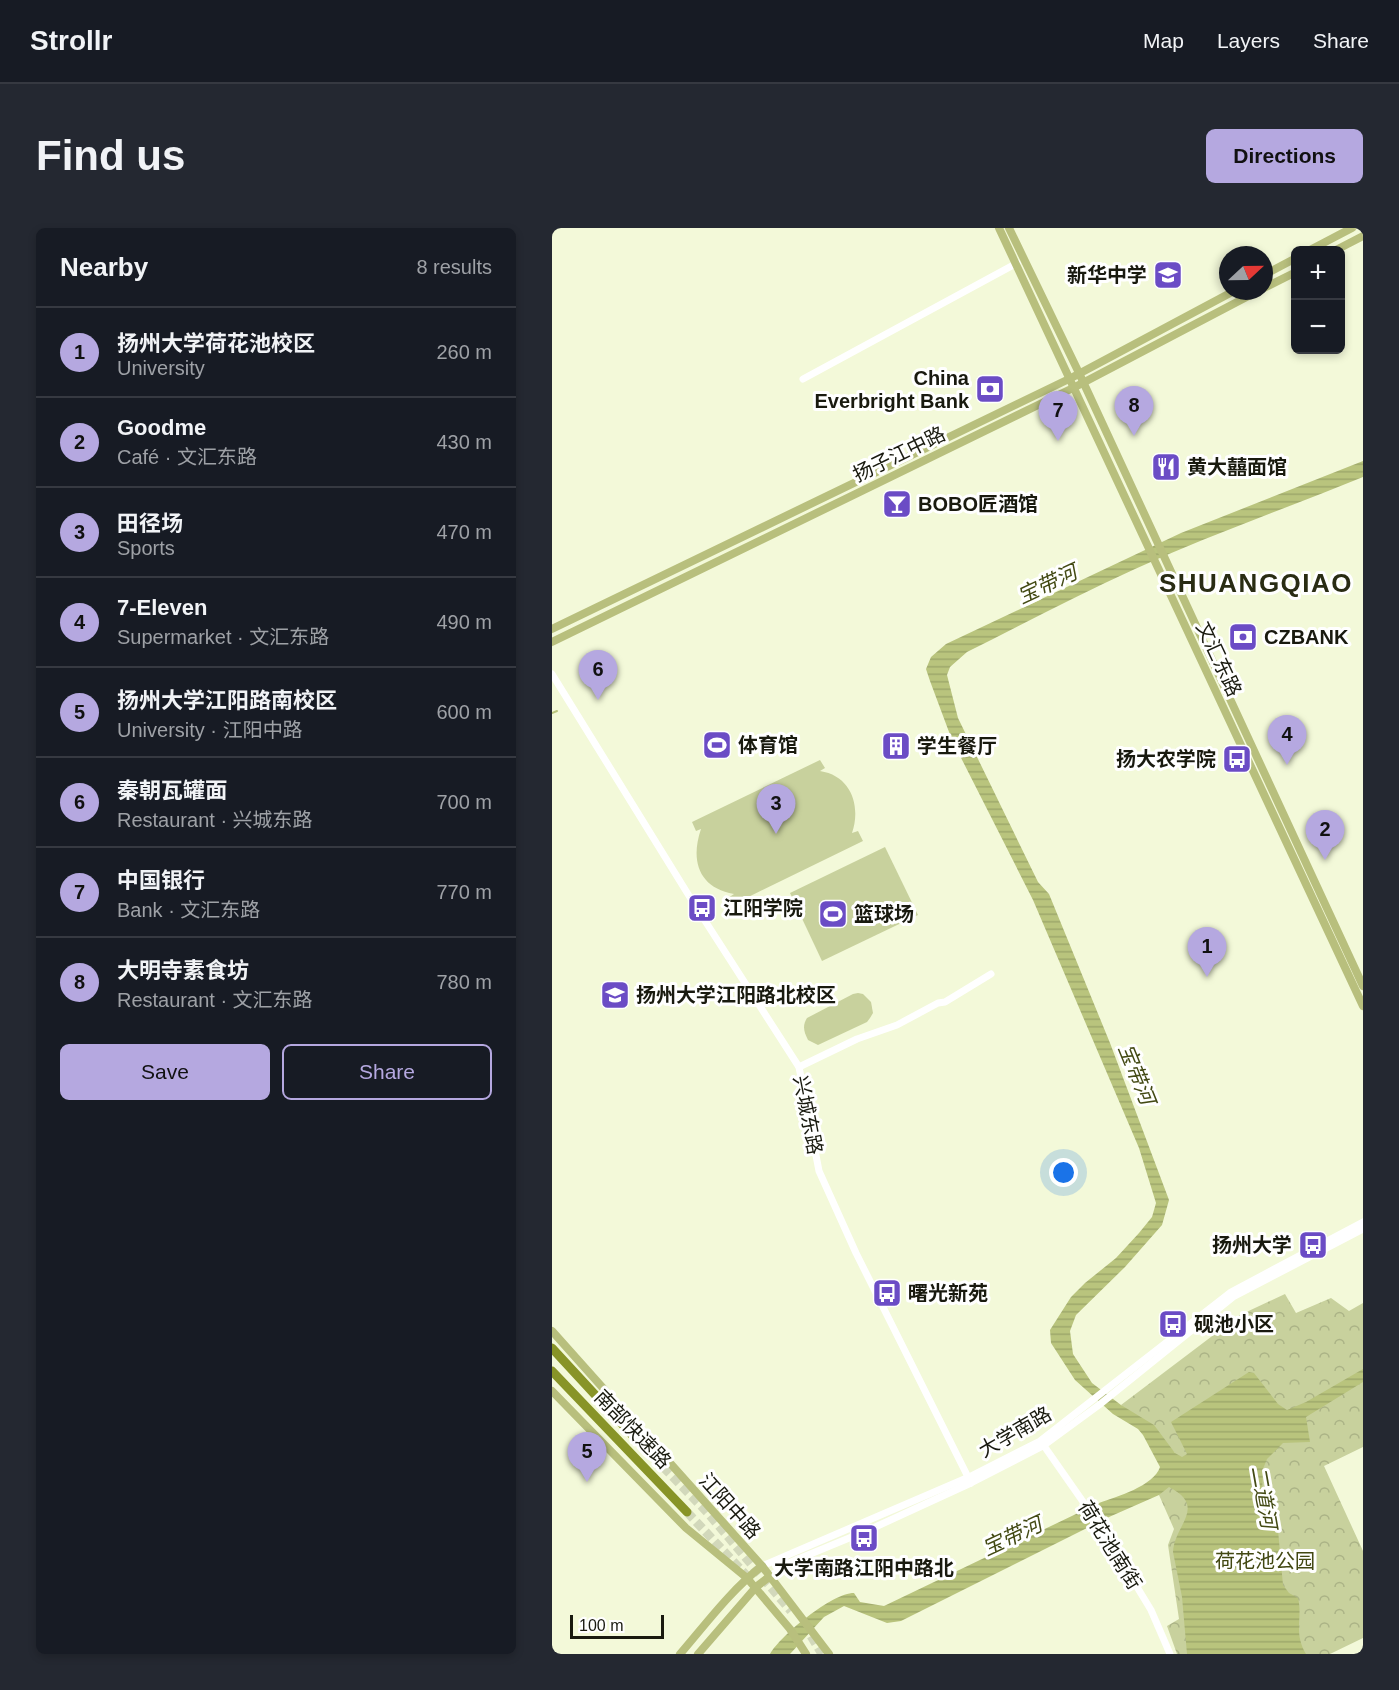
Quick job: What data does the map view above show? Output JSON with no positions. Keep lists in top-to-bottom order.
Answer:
{
  "streets": {
    "highway": ["南部快速路"],
    "main road": [
      "扬子江中路",
      "文汇东路",
      "大学南路",
      "江阳中路"
    ],
    "street": ["兴城东路", "荷花池南街"]
  },
  "crossings": [
    ["扬子江中路", "文汇东路"],
    ["兴城东路", "大学南路"],
    ["大学南路", "江阳中路"],
    ["大学南路", "荷花池南街"]
  ],
  "districts": ["SHUANGQIAO"],
  "water": ["宝带河", "二道河"],
  "parks": ["荷花池公园"],
  "places": {
    "school or university": ["新华中学", "扬州大学江阳路北校区"],
    "bank": ["China Everbright Bank", "CZBANK"],
    "restaurant": ["黄大囍面馆"],
    "bar": ["BOBO匠酒馆"],
    "sports": ["体育馆", "篮球场"],
    "building": ["学生餐厅"],
    "bus stop": [
      "扬大农学院",
      "江阳学院",
      "扬州大学",
      "曙光新苑",
      "砚池小区",
      "大学南路江阳中路北"
    ]
  },
  "scale_bar": "100 m",
  "north": "right",
  "page": {
    "header": "Strollr",
    "nav": ["Map", "Layers", "Share"],
    "buttons": [
      "Directions",
      ["Save", "Share"]
    ],
    "title": "Find us",
    "heading": ["Nearby", "8 results"],
    "map_buttons": ["+", "−"],
    "list": [
      {
        "mark": "1",
        "name": "扬州大学荷花池校区",
        "note": "University",
        "value": "260 m"
      },
      {
        "mark": "2",
        "name": "Goodme",
        "note": "Café · 文汇东路",
        "value": "430 m"
      },
      {
        "mark": "3",
        "name": "田径场",
        "note": "Sports",
        "value": "470 m"
      },
      {
        "mark": "4",
        "name": "7-Eleven",
        "note": "Supermarket · 文汇东路",
        "value": "490 m"
      },
      {
        "mark": "5",
        "name": "扬州大学江阳路南校区",
        "note": "University · 江阳中路",
        "value": "600 m"
      },
      {
        "mark": "6",
        "name": "秦朝瓦罐面",
        "note": "Restaurant · 兴城东路",
        "value": "700 m"
      },
      {
        "mark": "7",
        "name": "中国银行",
        "note": "Bank · 文汇东路",
        "value": "770 m"
      },
      {
        "mark": "8",
        "name": "大明寺素食坊",
        "note": "Restaurant · 文汇东路",
        "value": "780 m"
      }
    ],
    "pins": [
      "8",
      "7",
      "6",
      "4",
      "3",
      "2",
      "1",
      "5"
    ],
    "scale": "100 m"
  }
}
